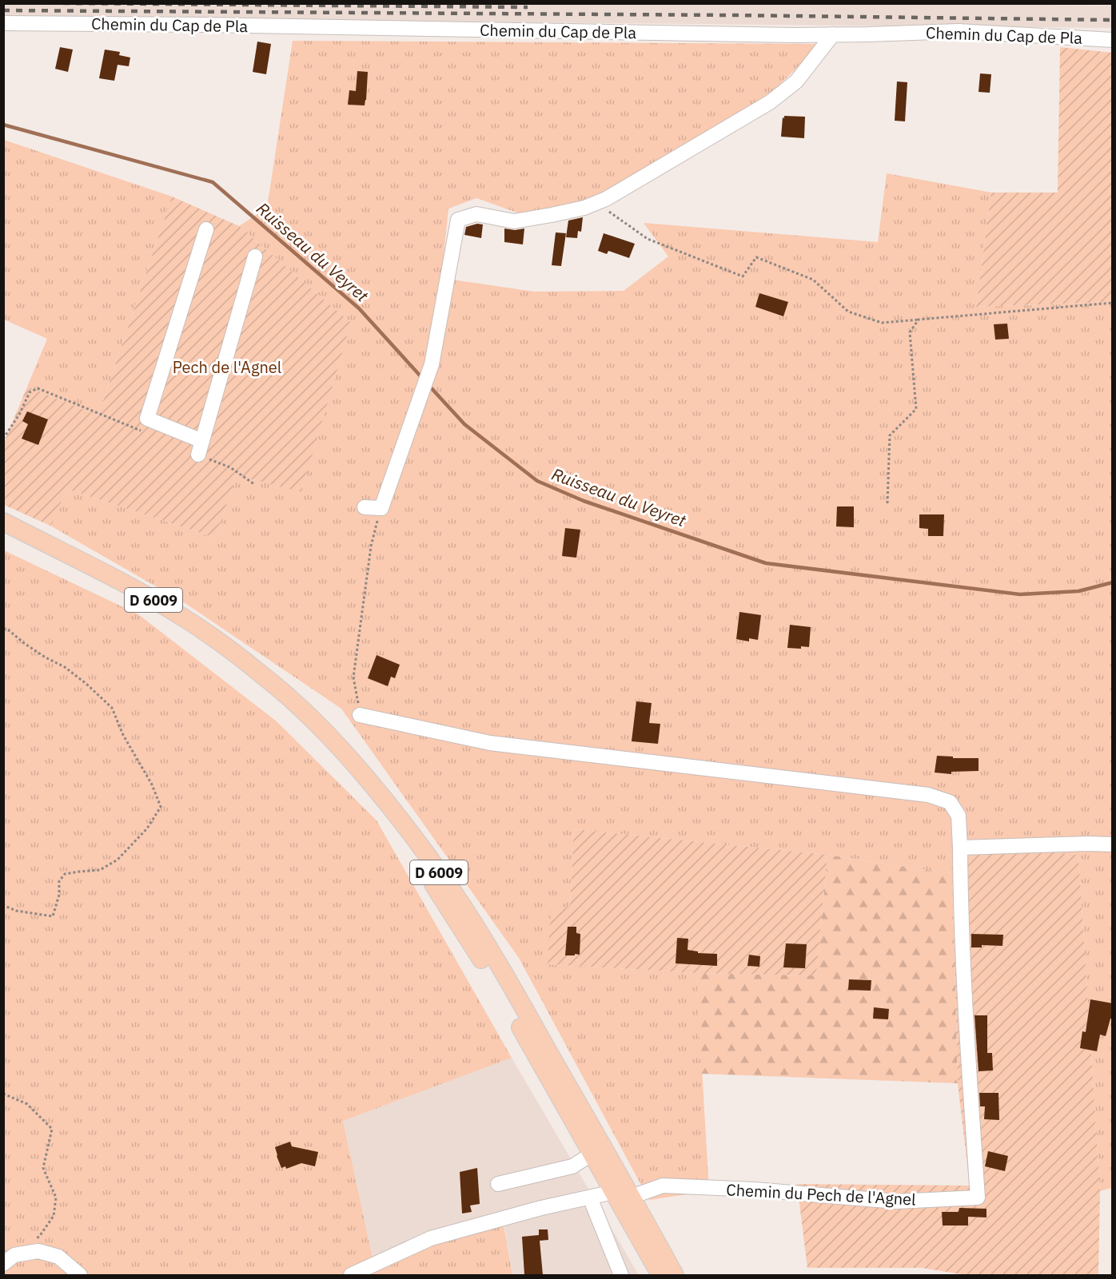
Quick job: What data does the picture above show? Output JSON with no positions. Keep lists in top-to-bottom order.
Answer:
{
  "streets": {
    "main road": ["D 6009"],
    "street": ["Chemin du Cap de Pla", "Chemin du Pech de l'Agnel"]
  },
  "crossings": [
    ["D 6009", "Chemin du Pech de l'Agnel"]
  ],
  "water": ["Ruisseau du Veyret"],
  "parks": ["Pech de l'Agnel"]
}
